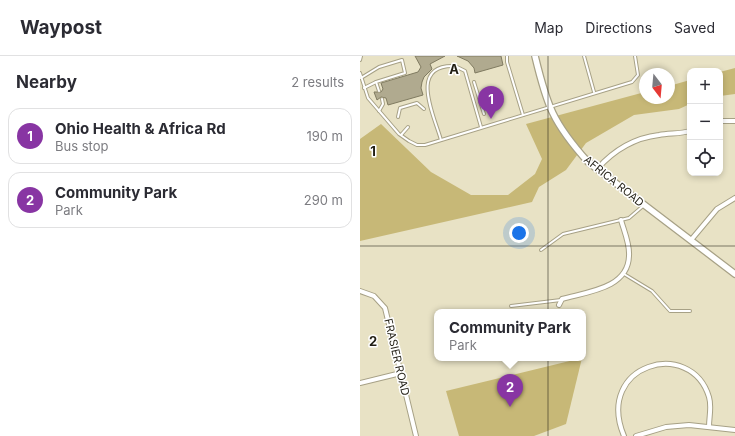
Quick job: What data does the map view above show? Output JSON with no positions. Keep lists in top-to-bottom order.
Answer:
{
  "streets": {
    "street": ["AFRICA ROAD", "FRASIER ROAD"]
  },
  "north": "bottom",
  "page": {
    "header": "Waypost",
    "nav": ["Map", "Directions", "Saved"],
    "heading": ["Nearby", "2 results"],
    "map_buttons": ["+", "−"],
    "pins": ["1", "2"],
    "list": [
      {
        "mark": "1",
        "name": "Ohio Health & Africa Rd",
        "note": "Bus stop",
        "value": "190 m"
      },
      {
        "mark": "2",
        "name": "Community Park",
        "note": "Park",
        "value": "290 m"
      }
    ],
    "popup": ["Community Park", "Park"]
  },
  "grid": {
    "columns": ["A"],
    "rows": ["1", "2"]
  }
}
